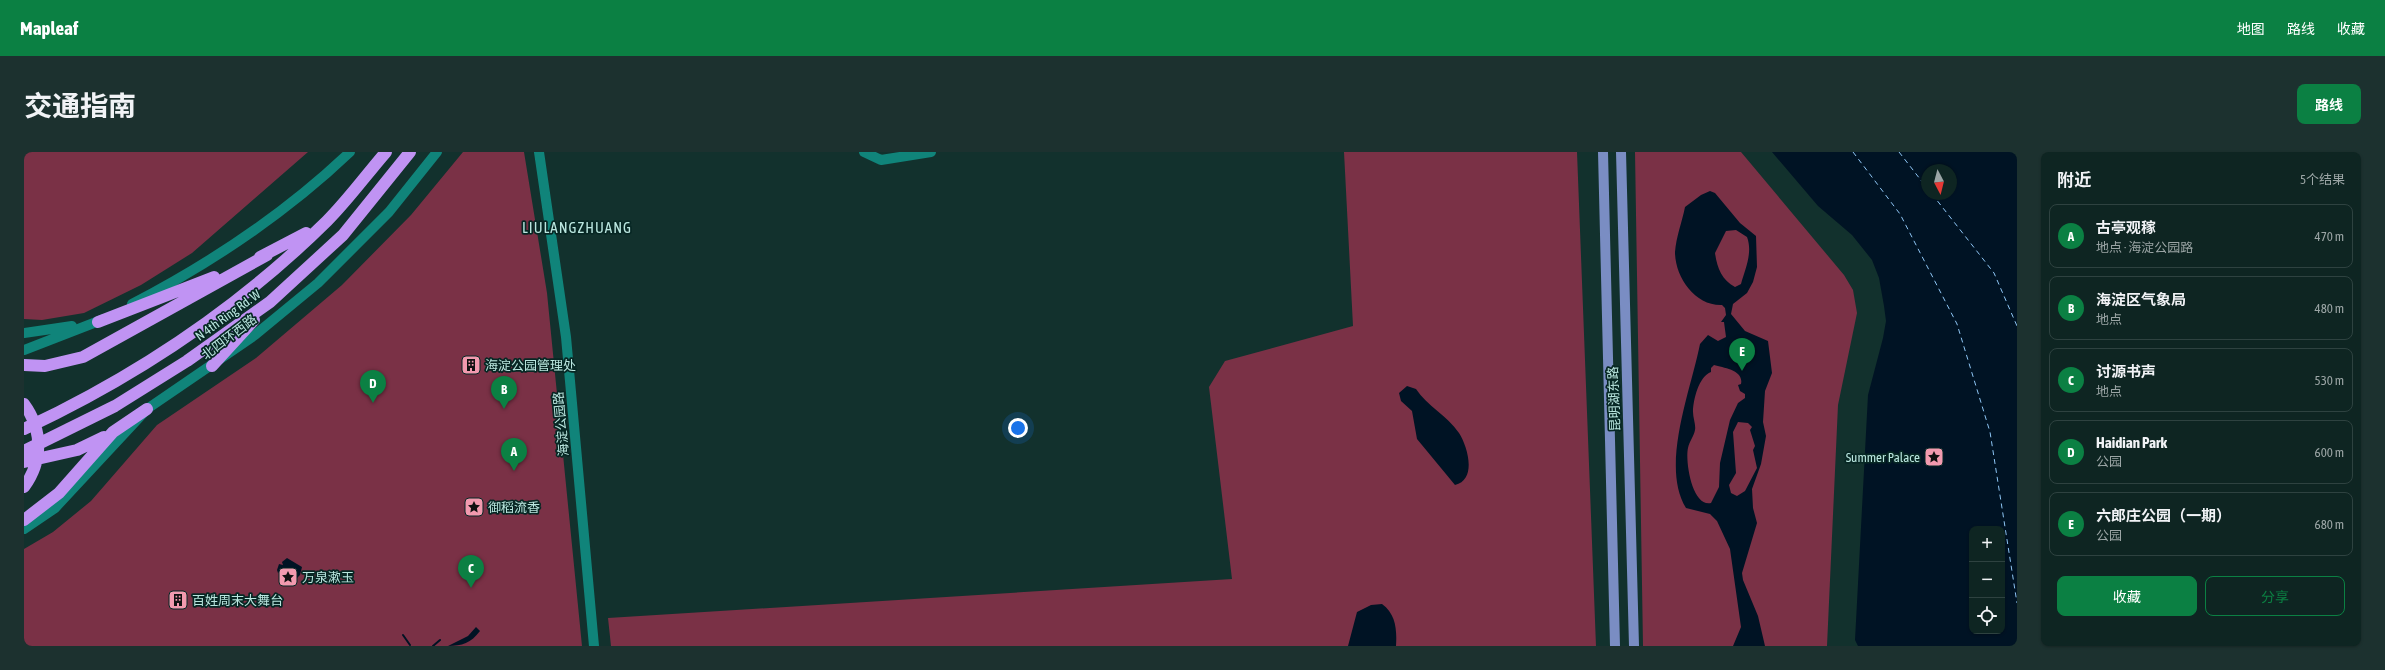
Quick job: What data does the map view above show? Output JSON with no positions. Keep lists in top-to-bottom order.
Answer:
{
  "streets": {
    "highway": ["N 4th Ring Rd. W"],
    "main road": ["昆明湖东路"],
    "street": ["北四环西路", "海淀公园路"]
  },
  "districts": ["LIULANGZHUANG"],
  "places": {
    "building": ["海淀公园管理处", "百姓周末大舞台"],
    "place": ["Summer Palace", "御稻流香", "万泉漱玉"]
  },
  "north": "bottom",
  "page": {
    "header": "Mapleaf",
    "nav": ["地图", "路线", "收藏"],
    "title": "交通指南",
    "buttons": [
      "路线",
      ["收藏", "分享"]
    ],
    "heading": ["附近", "5个结果"],
    "list": [
      {
        "mark": "A",
        "name": "古亭观稼",
        "note": "地点 · 海淀公园路",
        "value": "470 m"
      },
      {
        "mark": "B",
        "name": "海淀区气象局",
        "note": "地点",
        "value": "480 m"
      },
      {
        "mark": "C",
        "name": "讨源书声",
        "note": "地点",
        "value": "530 m"
      },
      {
        "mark": "D",
        "name": "Haidian Park",
        "note": "公园",
        "value": "600 m"
      },
      {
        "mark": "E",
        "name": "六郎庄公园（一期）",
        "note": "公园",
        "value": "680 m"
      }
    ],
    "pins": [
      "E",
      "D",
      "B",
      "A",
      "C"
    ],
    "map_buttons": ["+", "−"]
  }
}
